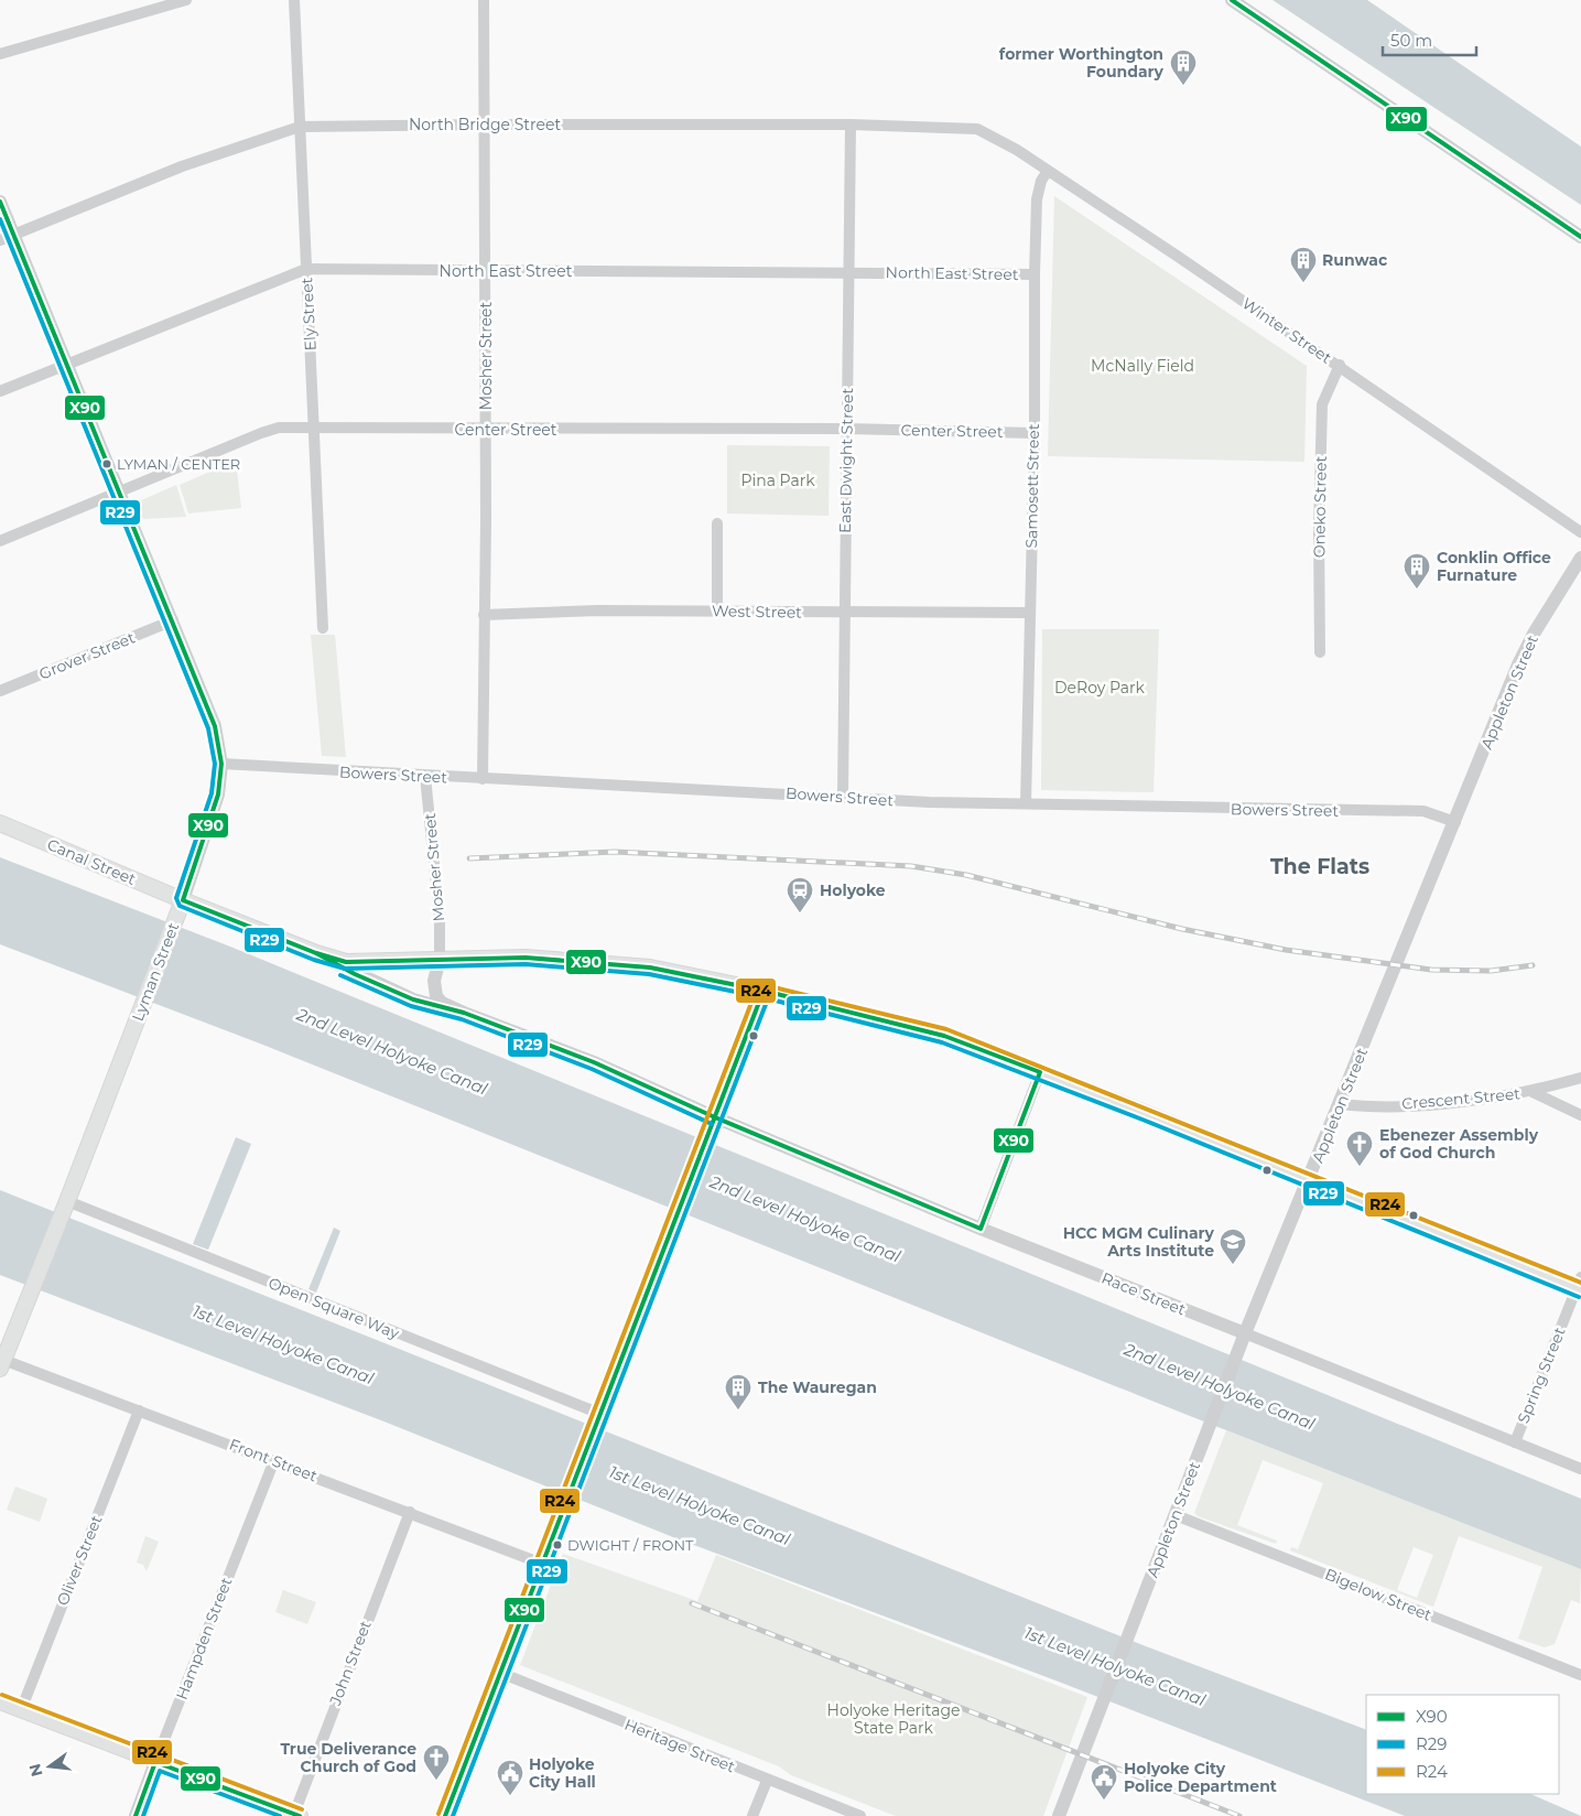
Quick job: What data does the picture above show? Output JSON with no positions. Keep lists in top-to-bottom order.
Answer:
{
  "streets": {
    "main road": ["Canal Street", "Lyman Street"],
    "street": [
      "North Bridge Street",
      "North East Street",
      "Ely Street",
      "Winter Street",
      "Mosher Street",
      "Center Street",
      "East Dwight Street",
      "Samosett Street",
      "Oneko Street",
      "West Street",
      "Grover Street",
      "Appleton Street",
      "Bowers Street",
      "Crescent Street",
      "Race Street",
      "Open Square Way",
      "Spring Street",
      "Front Street",
      "Oliver Street",
      "Bigelow Street",
      "Hampden Street",
      "John Street",
      "Heritage Street"
    ]
  },
  "crossings": [
    ["North Bridge Street", "Ely Street"],
    ["North Bridge Street", "Winter Street"],
    ["North Bridge Street", "Mosher Street"],
    ["North Bridge Street", "East Dwight Street"],
    ["North Bridge Street", "Lyman Street"],
    ["North East Street", "Ely Street"],
    ["North East Street", "Mosher Street"],
    ["North East Street", "East Dwight Street"],
    ["North East Street", "Samosett Street"],
    ["North East Street", "Lyman Street"],
    ["Ely Street", "Center Street"],
    ["Winter Street", "Samosett Street"],
    ["Winter Street", "Oneko Street"],
    ["Mosher Street", "Center Street"],
    ["Mosher Street", "West Street"],
    ["Mosher Street", "Bowers Street"],
    ["Mosher Street", "Canal Street"],
    ["Mosher Street", "Race Street"],
    ["Center Street", "East Dwight Street"],
    ["Center Street", "Samosett Street"],
    ["Center Street", "Lyman Street"],
    ["East Dwight Street", "West Street"],
    ["East Dwight Street", "Bowers Street"],
    ["Samosett Street", "West Street"],
    ["Samosett Street", "Bowers Street"],
    ["Grover Street", "Lyman Street"],
    ["Appleton Street", "Bowers Street"],
    ["Appleton Street", "Canal Street"],
    ["Appleton Street", "Crescent Street"],
    ["Appleton Street", "Race Street"],
    ["Appleton Street", "Bigelow Street"],
    ["Bowers Street", "Lyman Street"],
    ["Canal Street", "Lyman Street"],
    ["Canal Street", "Race Street"],
    ["Canal Street", "Spring Street"],
    ["Lyman Street", "Open Square Way"],
    ["Lyman Street", "Front Street"],
    ["Race Street", "Spring Street"],
    ["Front Street", "Oliver Street"],
    ["Front Street", "Hampden Street"],
    ["Front Street", "John Street"]
  ],
  "districts": ["The Flats"],
  "water": ["2nd Level Holyoke Canal", "1st Level Holyoke Canal"],
  "parks": [
    "McNally Field",
    "Pina Park",
    "DeRoy Park",
    "Holyoke Heritage State Park"
  ],
  "places": {
    "building": [
      "former Worthington Foundary",
      "Runwac",
      "Conklin Office Furnature",
      "The Wauregan"
    ],
    "other": ["LYMAN / CENTER", "DWIGHT / FRONT"],
    "station": ["Holyoke"],
    "church": ["Ebenezer Assembly of God Church", "True Deliverance Church of God"],
    "school or university": ["HCC MGM Culinary Arts Institute"],
    "public building": ["Holyoke City Hall", "Holyoke City Police Department"]
  },
  "lines": ["transit line X90", "transit line R29", "transit line R24"],
  "legend": ["X90", "R29", "R24"],
  "scale_bar": "50 m",
  "north": "left"
}
